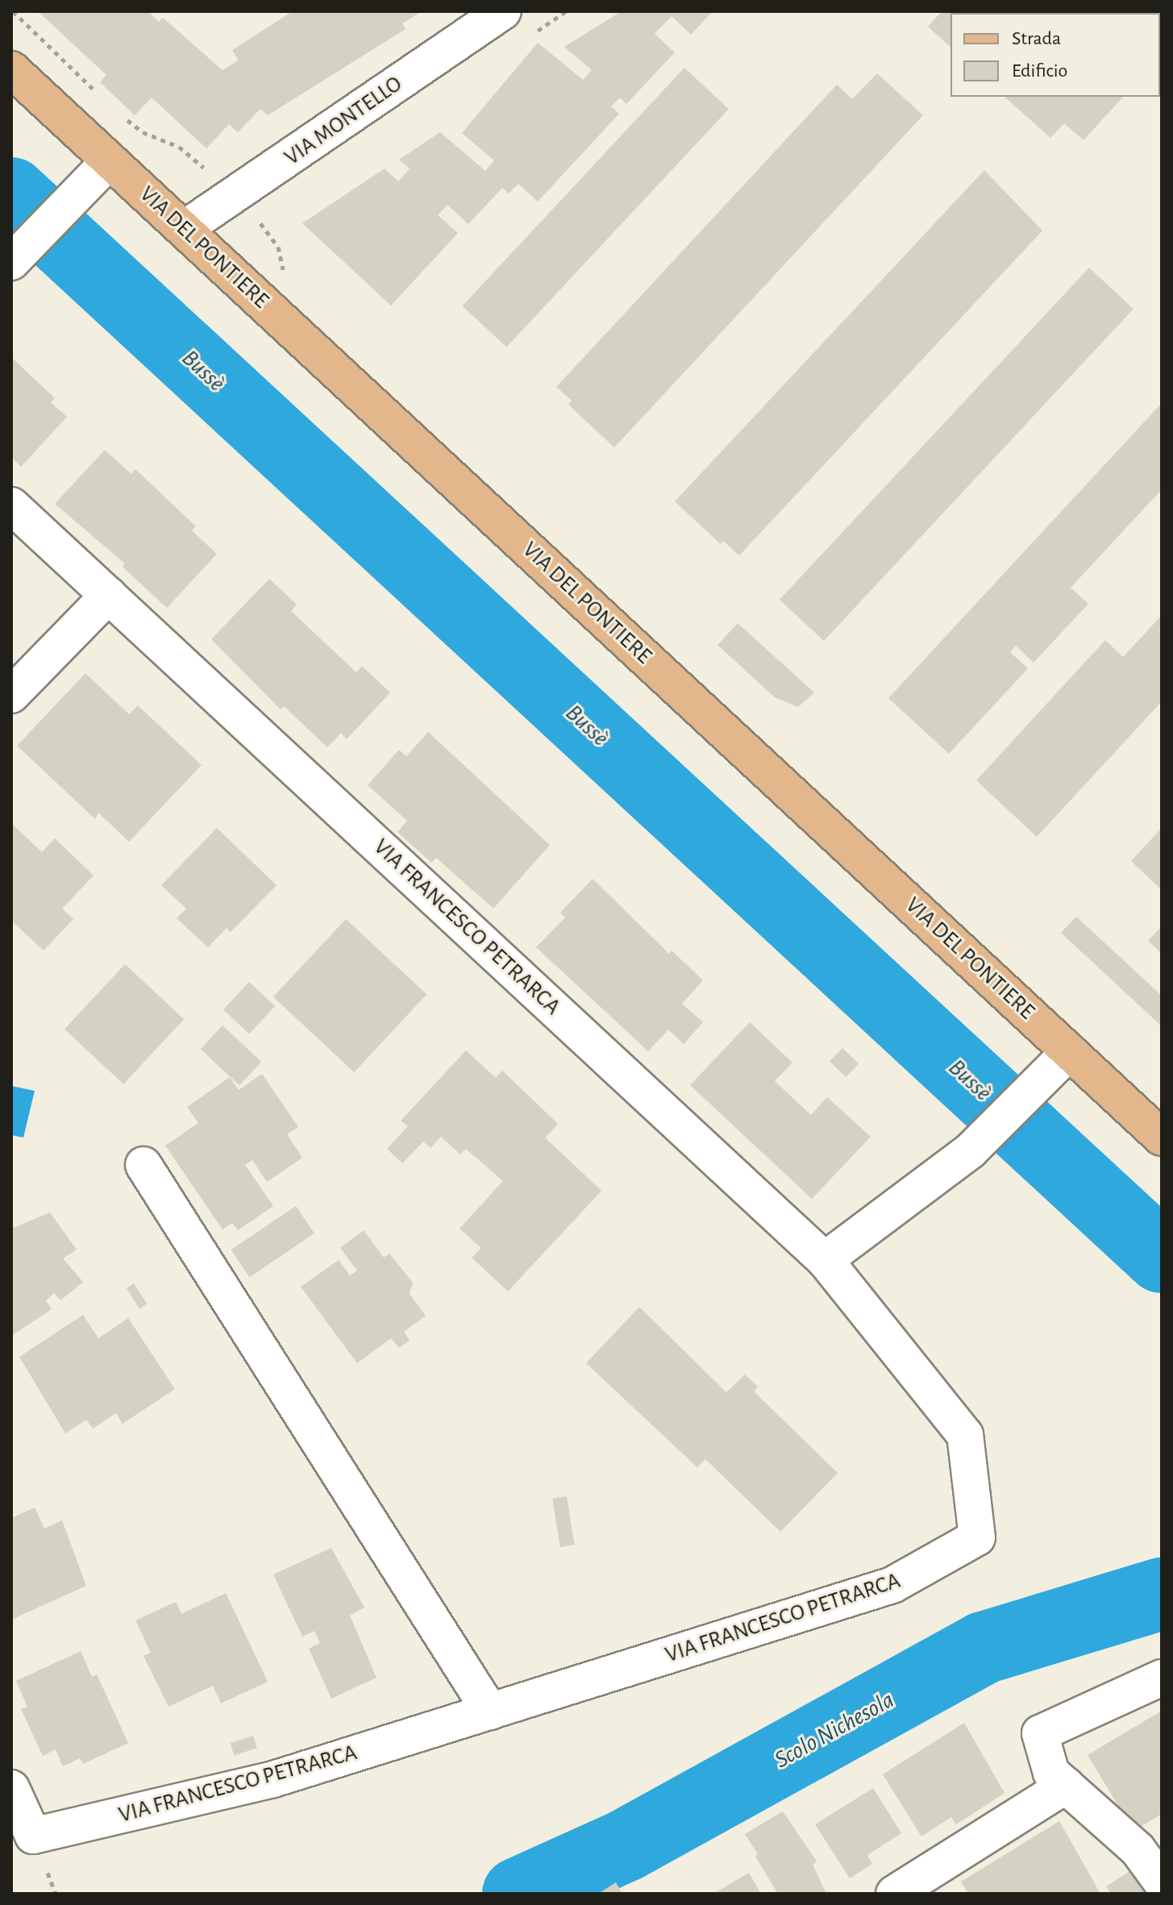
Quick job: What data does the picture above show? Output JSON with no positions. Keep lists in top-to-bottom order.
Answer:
{
  "streets": {
    "main road": ["VIA DEL PONTIERE"],
    "street": ["VIA MONTELLO", "VIA FRANCESCO PETRARCA"]
  },
  "crossings": [
    ["VIA MONTELLO", "VIA DEL PONTIERE"]
  ],
  "water": ["Bussè", "Scolo Nichesola"],
  "legend": ["Strada", "Edificio"]
}
